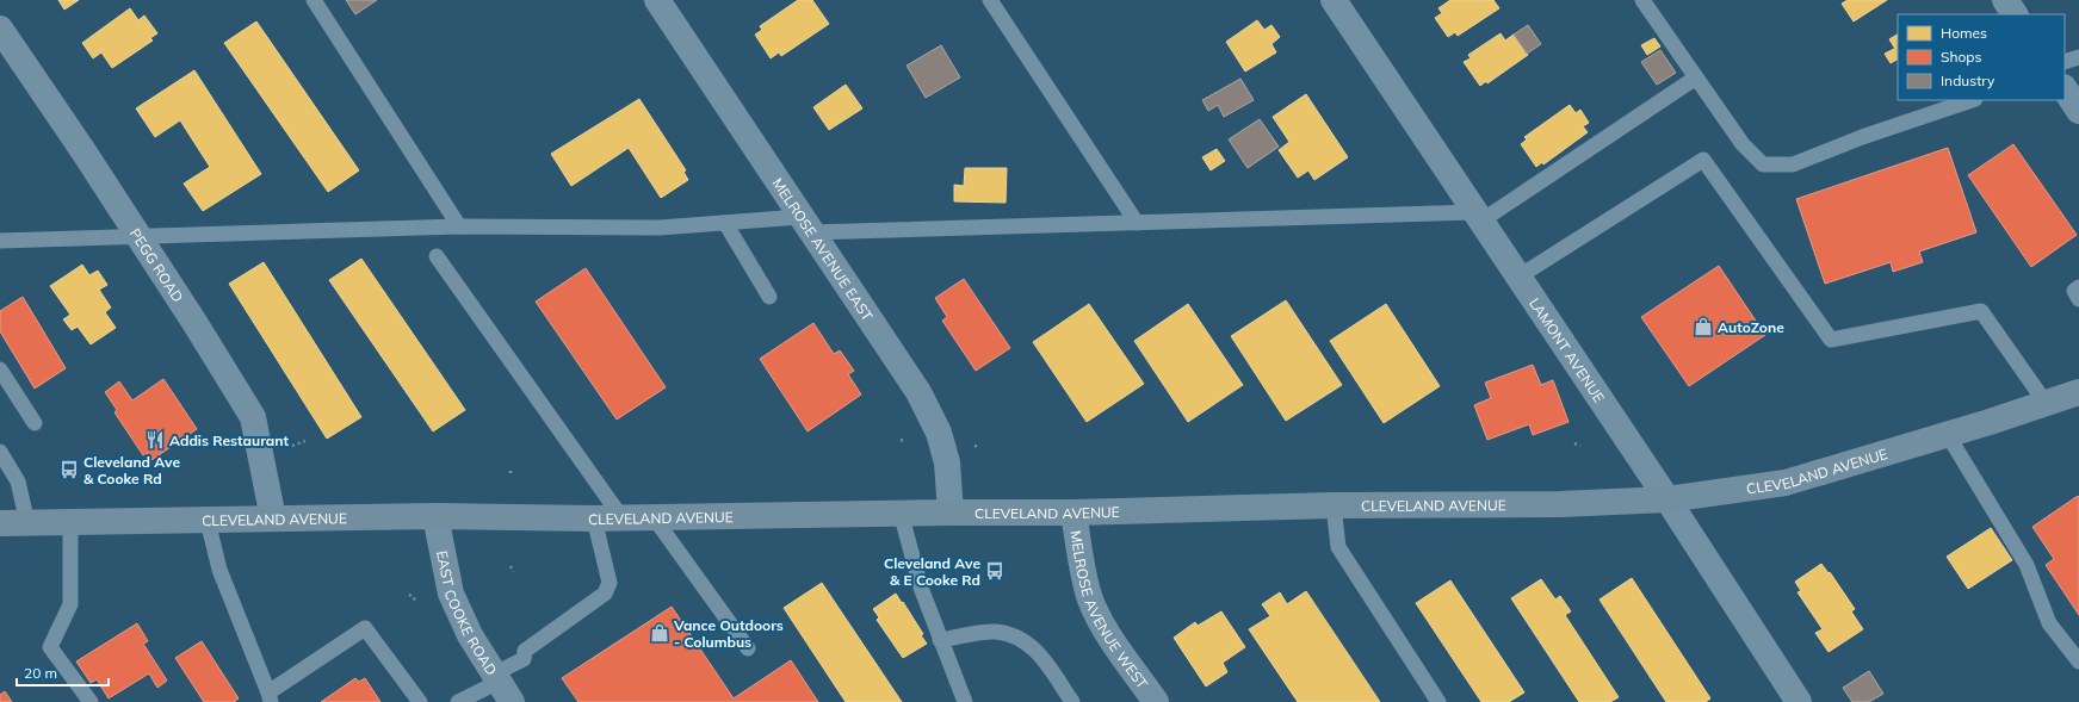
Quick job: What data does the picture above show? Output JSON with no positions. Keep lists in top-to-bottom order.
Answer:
{
  "streets": {
    "main road": ["CLEVELAND AVENUE"],
    "street": [
      "MELROSE AVENUE EAST",
      "PEGG ROAD",
      "LAMONT AVENUE",
      "MELROSE AVENUE WEST",
      "EAST COOKE ROAD"
    ]
  },
  "crossings": [
    ["MELROSE AVENUE EAST", "CLEVELAND AVENUE"],
    ["PEGG ROAD", "CLEVELAND AVENUE"],
    ["LAMONT AVENUE", "CLEVELAND AVENUE"],
    ["CLEVELAND AVENUE", "MELROSE AVENUE WEST"],
    ["CLEVELAND AVENUE", "EAST COOKE ROAD"]
  ],
  "places": {
    "shop": ["AutoZone", "Vance Outdoors - Columbus"],
    "restaurant": ["Addis Restaurant"],
    "bus stop": ["Cleveland Ave & Cooke Rd", "Cleveland Ave & E Cooke Rd"]
  },
  "legend": ["Homes", "Shops", "Industry"],
  "scale_bar": "20 m"
}
